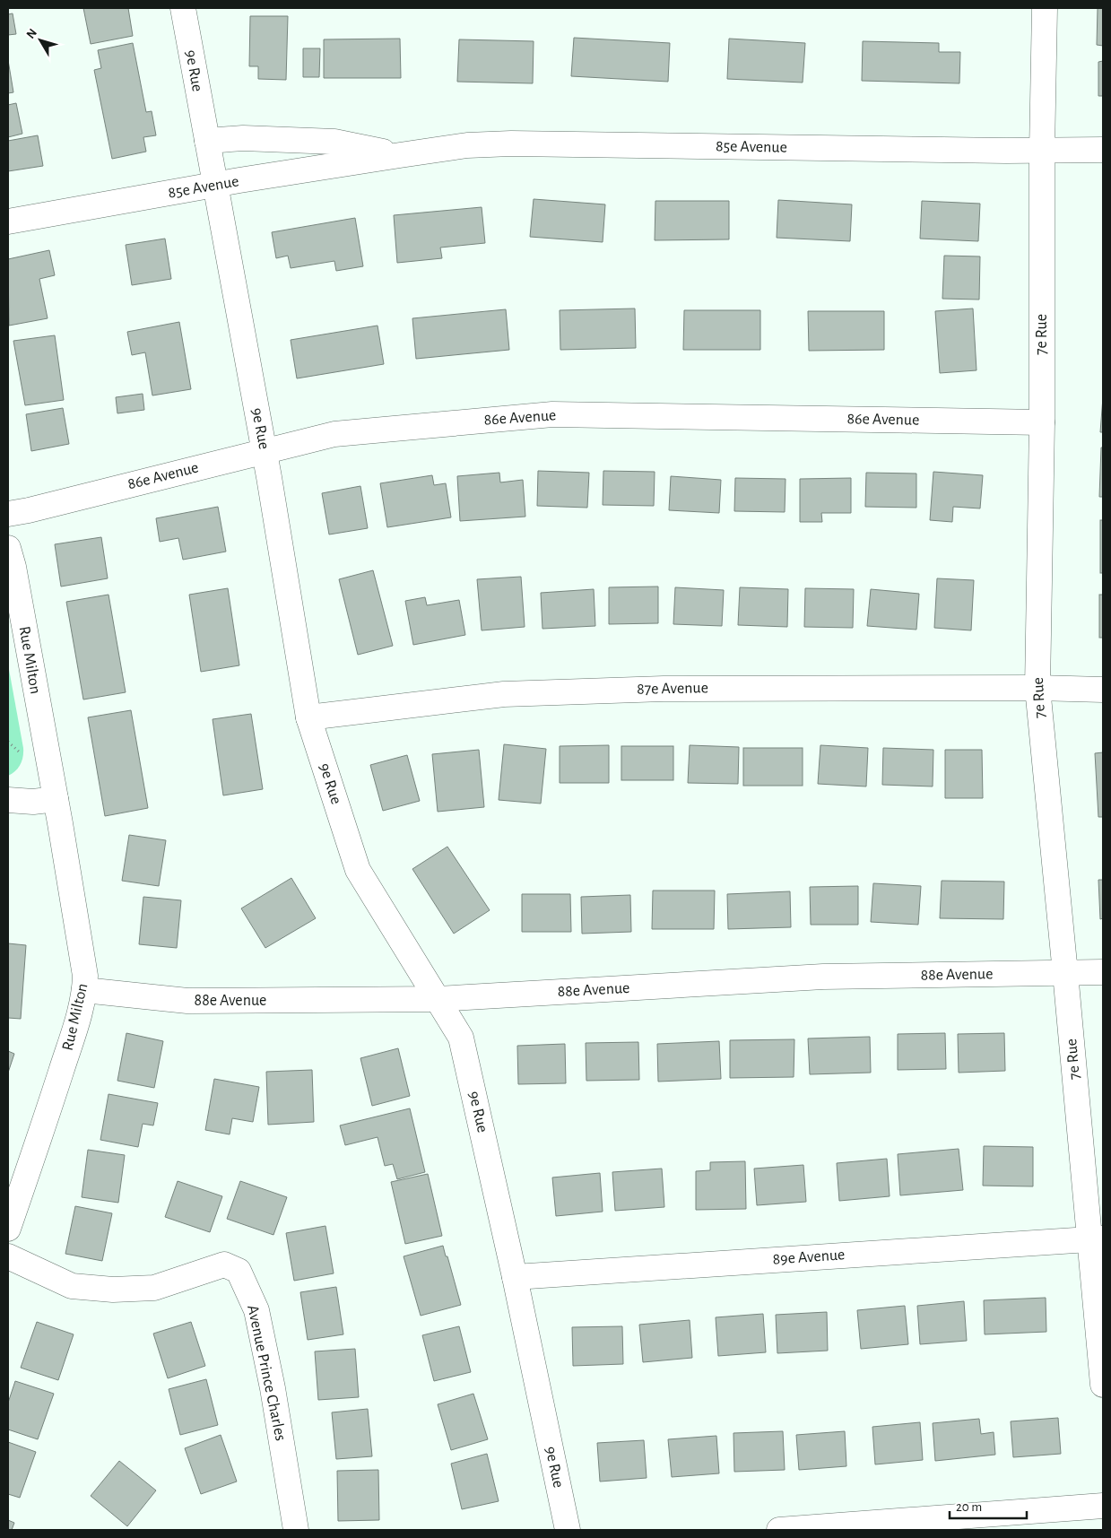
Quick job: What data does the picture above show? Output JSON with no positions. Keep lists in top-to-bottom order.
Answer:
{
  "streets": {
    "street": [
      "9e Rue",
      "85e Avenue",
      "7e Rue",
      "86e Avenue",
      "Rue Milton",
      "87e Avenue",
      "88e Avenue",
      "89e Avenue",
      "Avenue Prince Charles"
    ]
  },
  "crossings": [
    ["9e Rue", "85e Avenue"],
    ["9e Rue", "86e Avenue"],
    ["9e Rue", "87e Avenue"],
    ["9e Rue", "88e Avenue"],
    ["9e Rue", "89e Avenue"],
    ["85e Avenue", "7e Rue"],
    ["7e Rue", "86e Avenue"],
    ["7e Rue", "87e Avenue"],
    ["7e Rue", "88e Avenue"],
    ["7e Rue", "89e Avenue"],
    ["Rue Milton", "88e Avenue"]
  ],
  "scale_bar": "20 m",
  "north": "top left"
}
